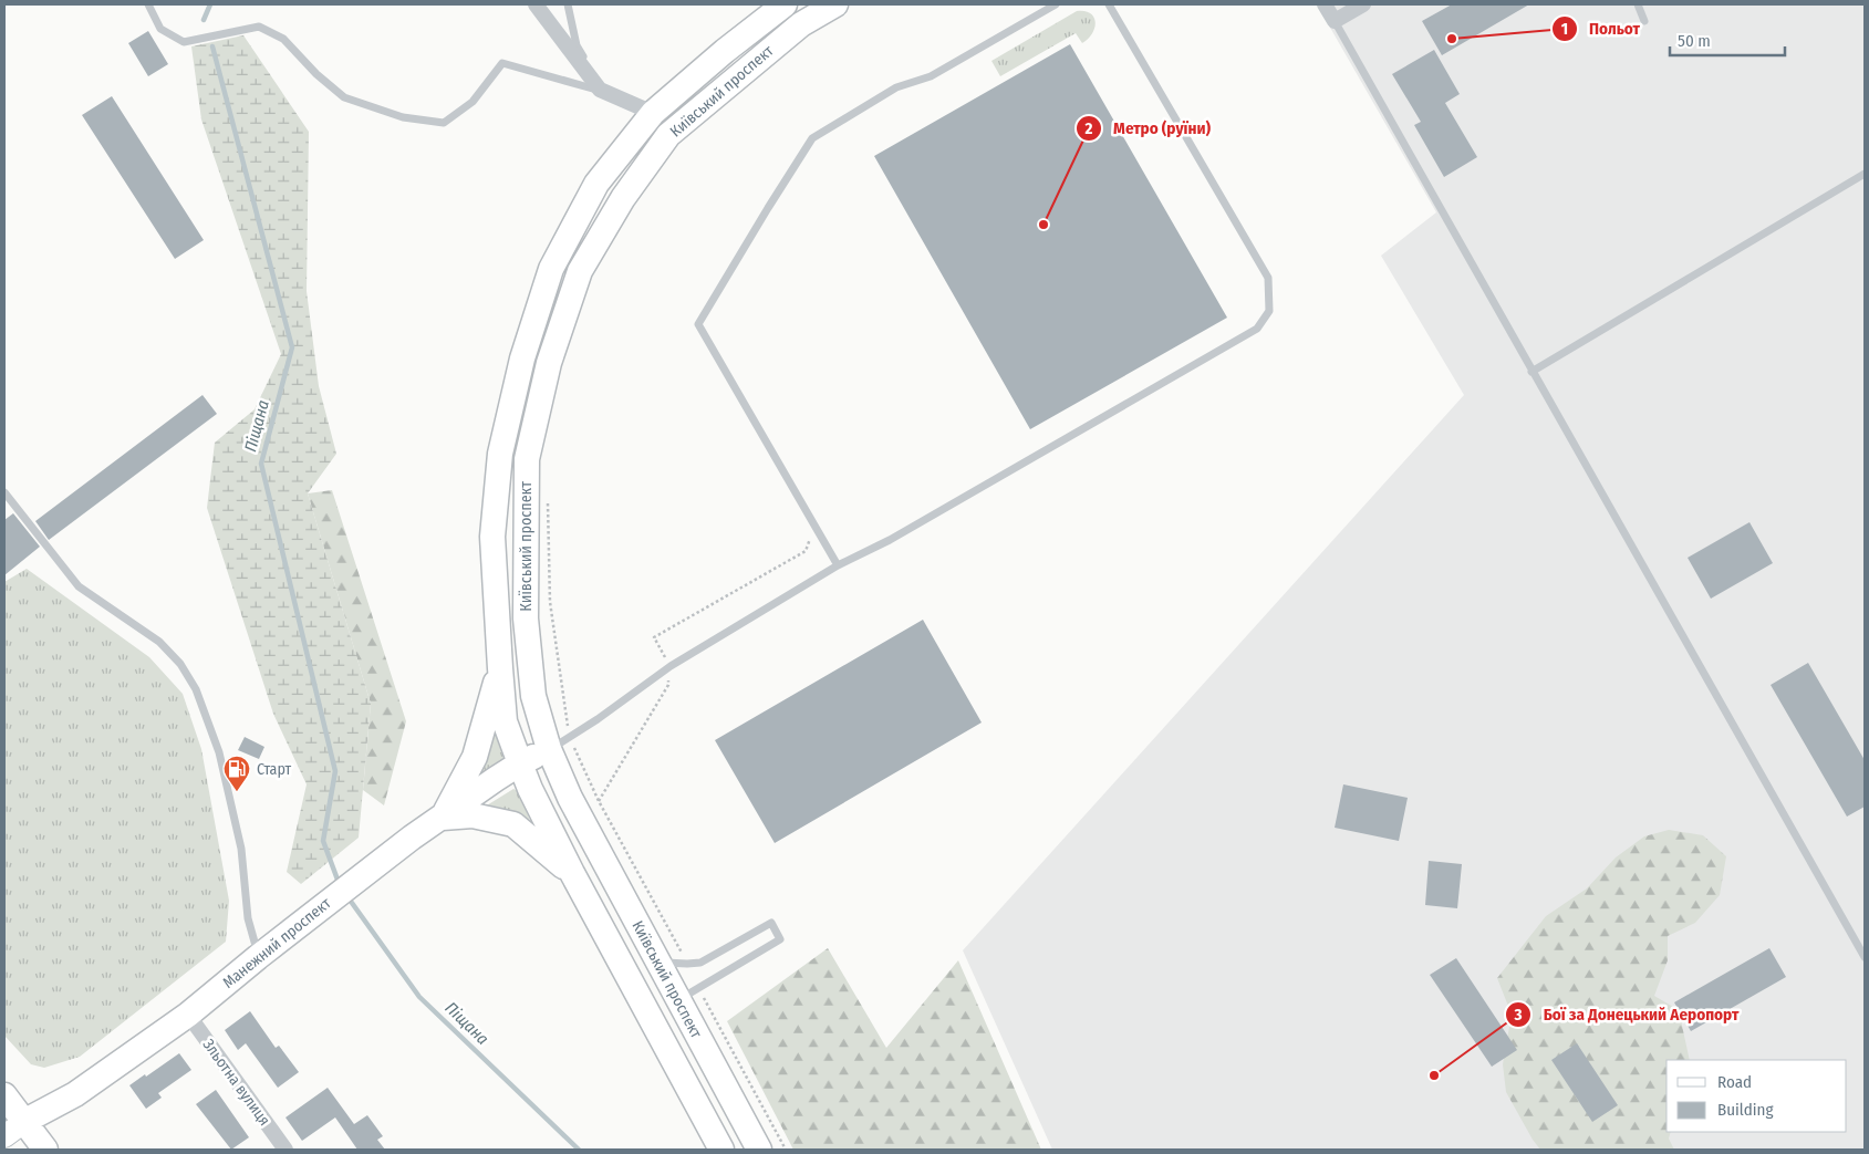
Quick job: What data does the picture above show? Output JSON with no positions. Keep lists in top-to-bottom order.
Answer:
{
  "streets": {
    "main road": ["Київський проспект", "Манежний проспект"],
    "street": ["Зльотна вулиця"]
  },
  "crossings": [
    ["Київський проспект", "Манежний проспект"],
    ["Манежний проспект", "Зльотна вулиця"]
  ],
  "water": ["Піщана"],
  "places": {
    "other": ["Польот", "Метро (руїни)", "Бої за Донецький Аеропорт"],
    "fuel station": ["Старт"]
  },
  "legend": ["Road", "Building"],
  "scale_bar": "50 m"
}
